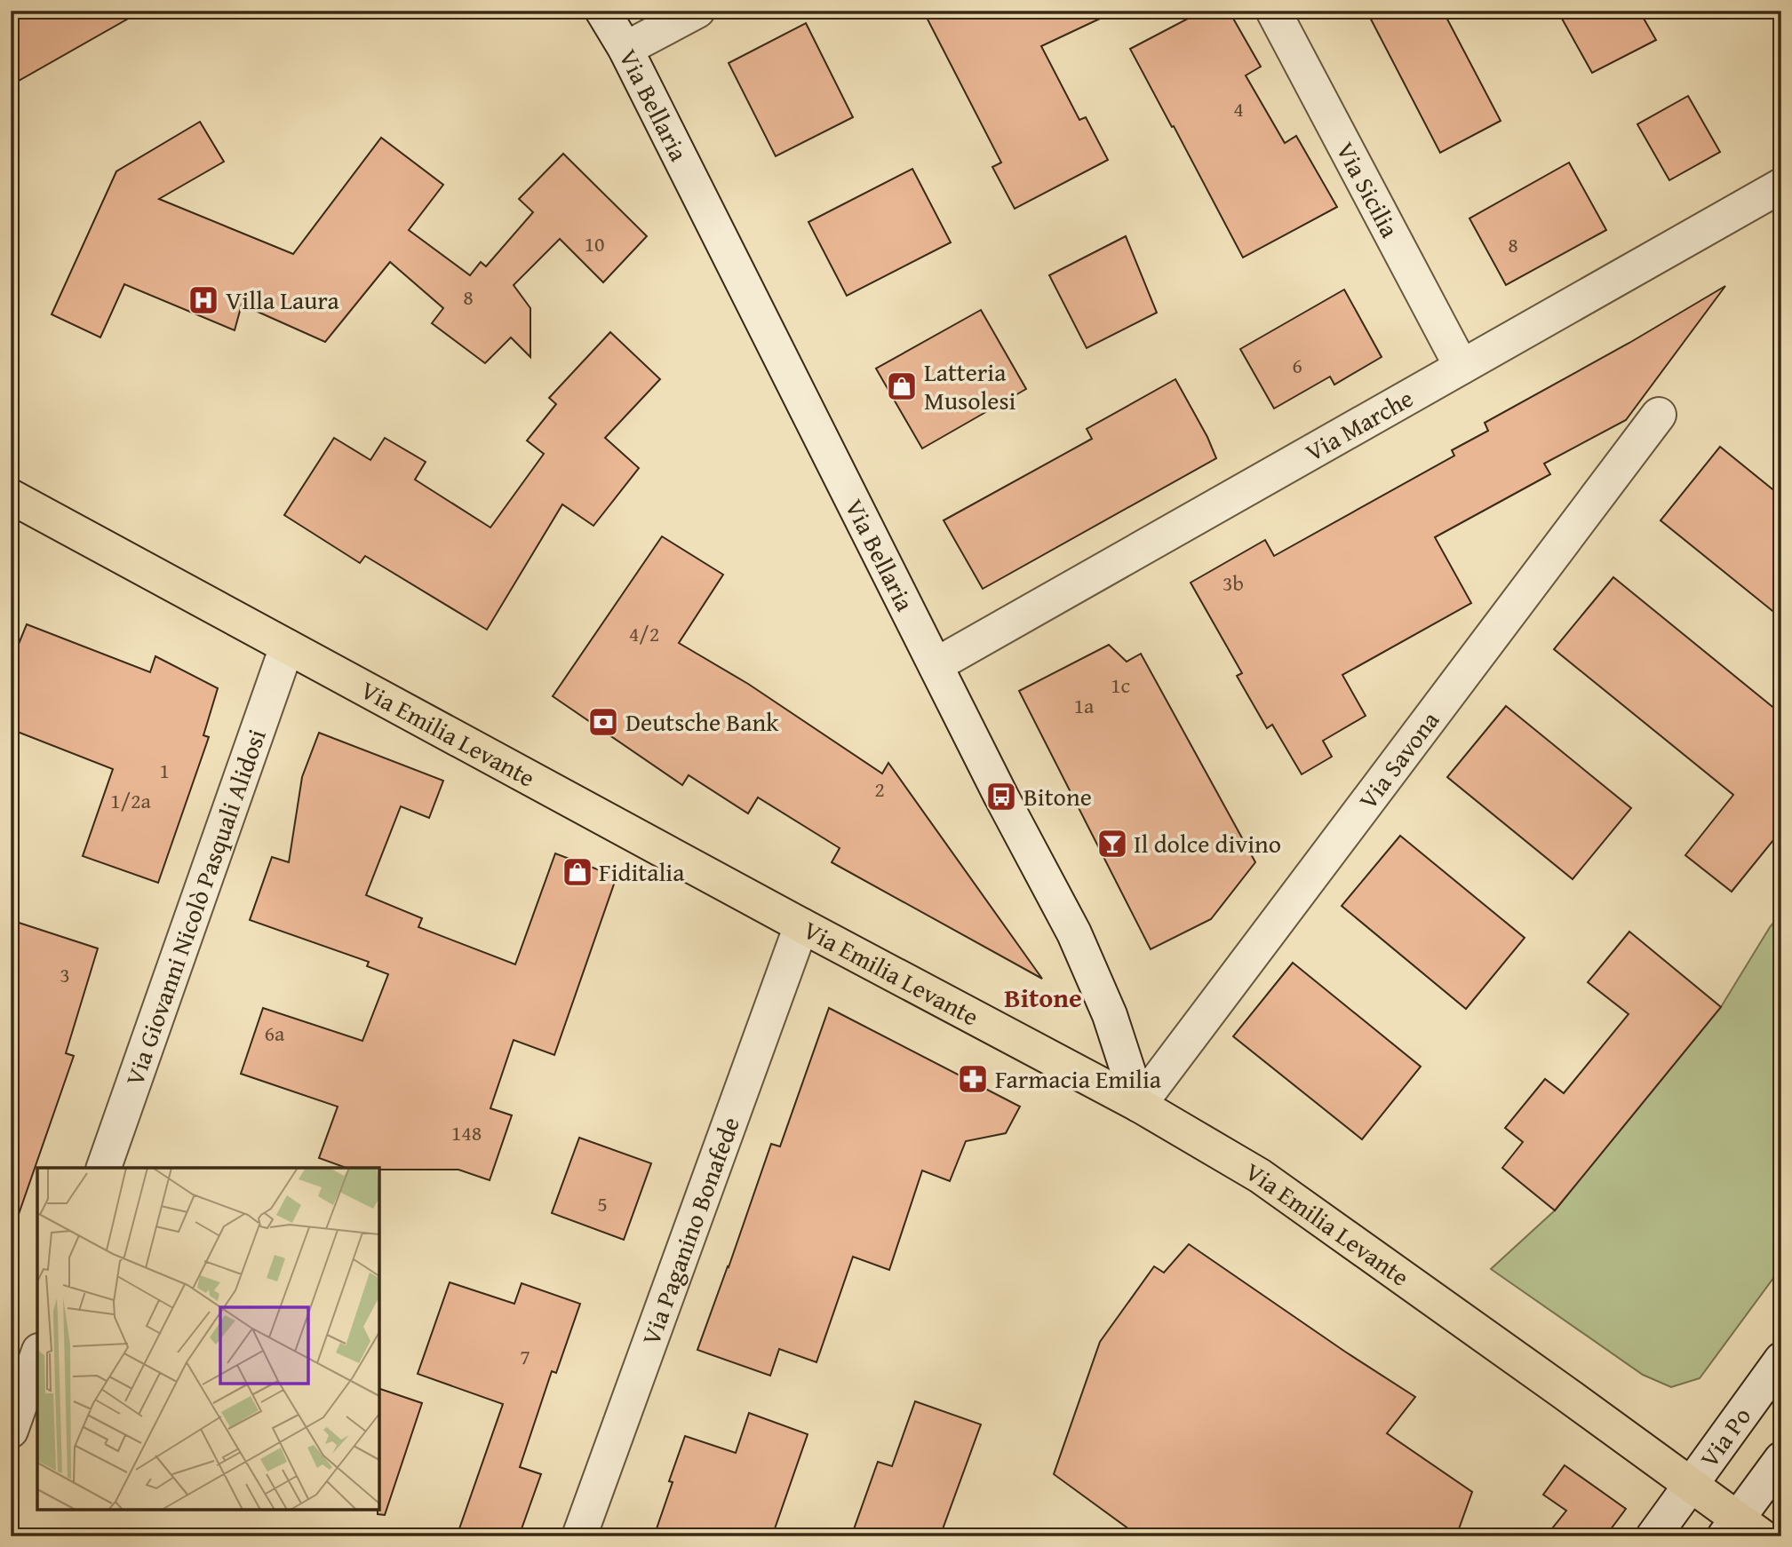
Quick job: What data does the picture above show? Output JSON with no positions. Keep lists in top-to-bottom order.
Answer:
{
  "streets": {
    "main road": ["Via Emilia Levante"],
    "street": [
      "Via Bellaria",
      "Via Sicilia",
      "Via Marche",
      "Via Savona",
      "Via Giovanni Nicolò Pasquali Alidosi",
      "Via Paganino Bonafede",
      "Via Po"
    ]
  },
  "crossings": [
    ["Via Bellaria", "Via Marche"],
    ["Via Bellaria", "Via Emilia Levante"],
    ["Via Bellaria", "Via Savona"],
    ["Via Sicilia", "Via Marche"],
    ["Via Emilia Levante", "Via Savona"],
    ["Via Emilia Levante", "Via Giovanni Nicolò Pasquali Alidosi"],
    ["Via Emilia Levante", "Via Paganino Bonafede"],
    ["Via Emilia Levante", "Via Po"]
  ],
  "districts": ["Bitone"],
  "places": {
    "hospital": ["Villa Laura"],
    "shop": ["Latteria Musolesi", "Fiditalia"],
    "bank": ["Deutsche Bank"],
    "bus stop": ["Bitone"],
    "bar": ["Il dolce divino"],
    "pharmacy": ["Farmacia Emilia"]
  },
  "house_numbers": [
    "4",
    "10",
    "8",
    "8",
    "6",
    "3b",
    "4/2",
    "1c",
    "1a",
    "1",
    "2",
    "1/2a",
    "3",
    "6a",
    "148",
    "5",
    "7"
  ]
}
